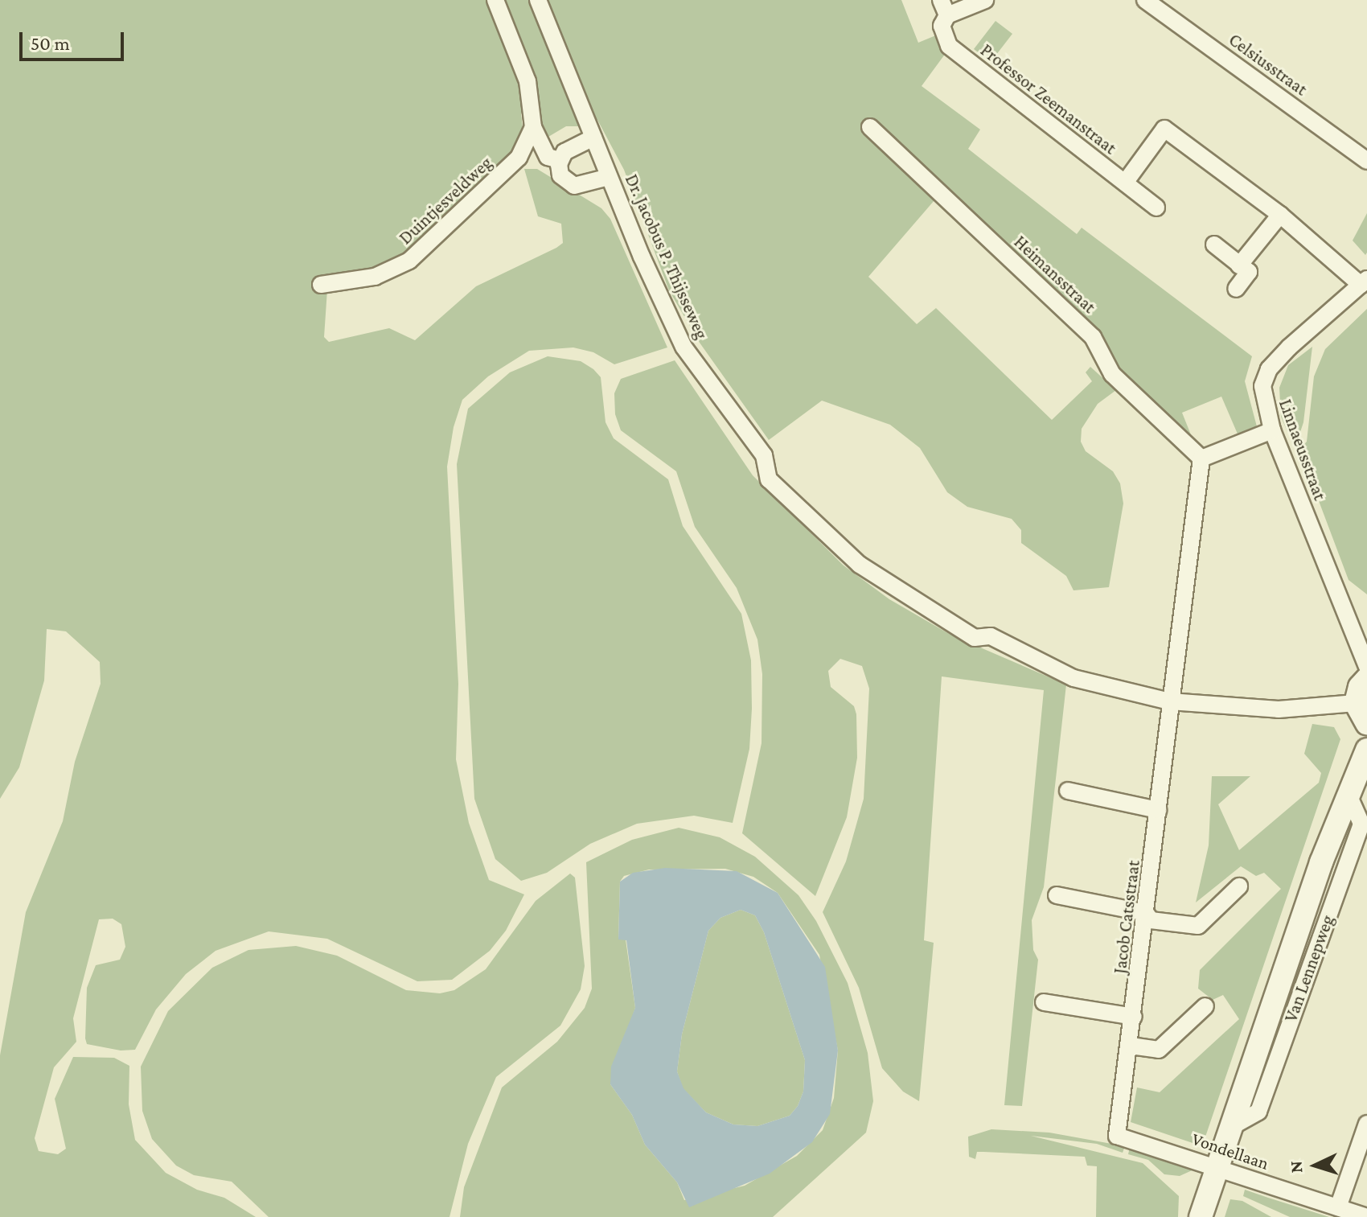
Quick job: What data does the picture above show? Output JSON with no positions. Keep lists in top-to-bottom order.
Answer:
{
  "streets": {
    "main road": ["Van Lennepweg"],
    "street": [
      "Celsiusstraat",
      "Professor Zeemanstraat",
      "Duintjesveldweg",
      "Dr. Jacobus P. Thijsseweg",
      "Heimansstraat",
      "Linnaeusstraat",
      "Jacob Catsstraat",
      "Vondellaan"
    ]
  },
  "crossings": [
    ["Dr. Jacobus P. Thijsseweg", "Jacob Catsstraat"],
    ["Jacob Catsstraat", "Vondellaan"],
    ["Van Lennepweg", "Vondellaan"]
  ],
  "scale_bar": "50 m",
  "north": "left"
}
